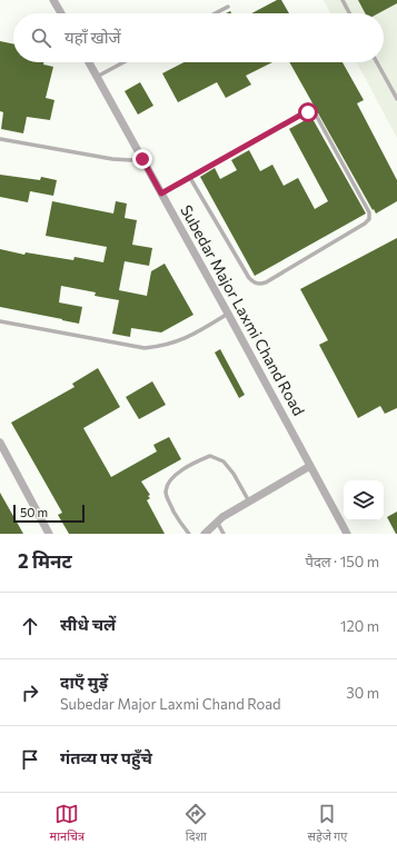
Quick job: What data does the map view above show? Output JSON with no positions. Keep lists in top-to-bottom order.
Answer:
{
  "streets": {
    "street": ["Subedar Major Laxmi Chand Road"]
  },
  "scale_bar": "50 m",
  "page": {
    "search": "यहाँ खोजें",
    "scale": "50 m",
    "heading": ["2 मिनट", "पैदल · 150 m"],
    "list": [
      ["सीधे चलें", "120 m"],
      ["दाएँ मुड़ें", "Subedar Major Laxmi Chand Road", "30 m"],
      "गंतव्य पर पहुँचे"
    ],
    "nav": ["मानचित्र", "दिशा", "सहेजे गए"]
  }
}
